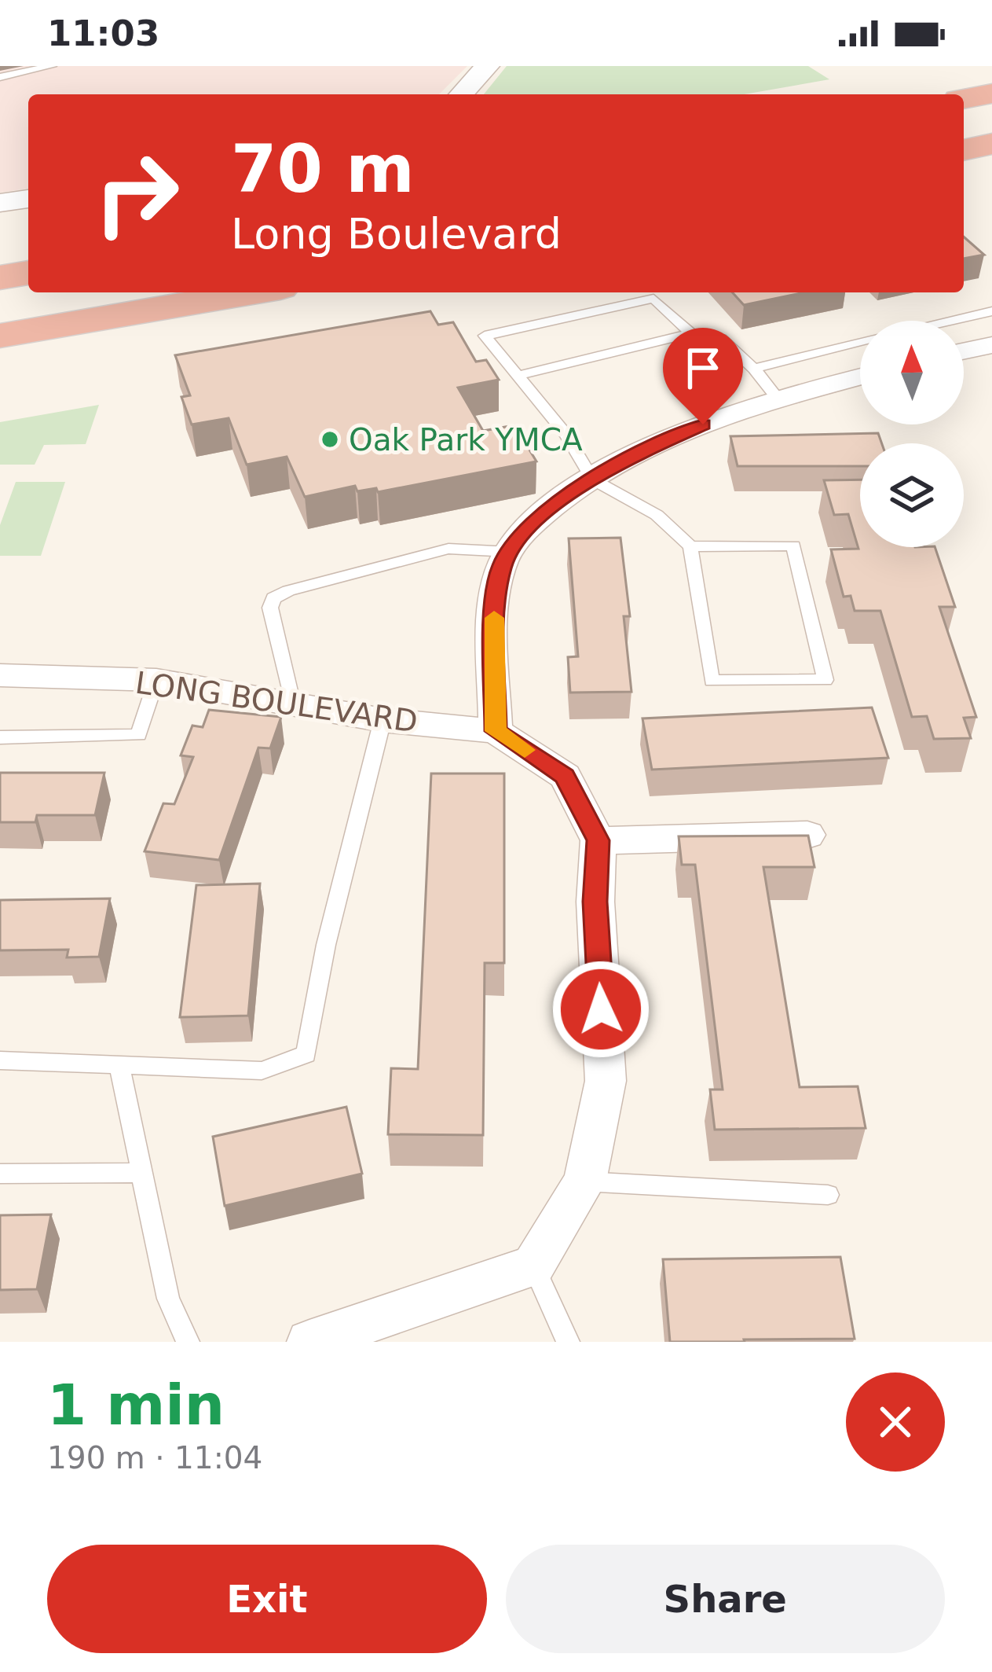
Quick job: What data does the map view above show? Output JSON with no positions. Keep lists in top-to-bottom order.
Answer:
{
  "streets": {
    "street": ["LONG BOULEVARD"]
  },
  "places": ["Oak Park YMCA"],
  "north": "top",
  "page": {
    "status": "11:03",
    "turn": ["70 m", "Long Boulevard"],
    "heading": ["1 min", "190 m · 11:04"],
    "buttons": ["Exit", "Share"]
  }
}
